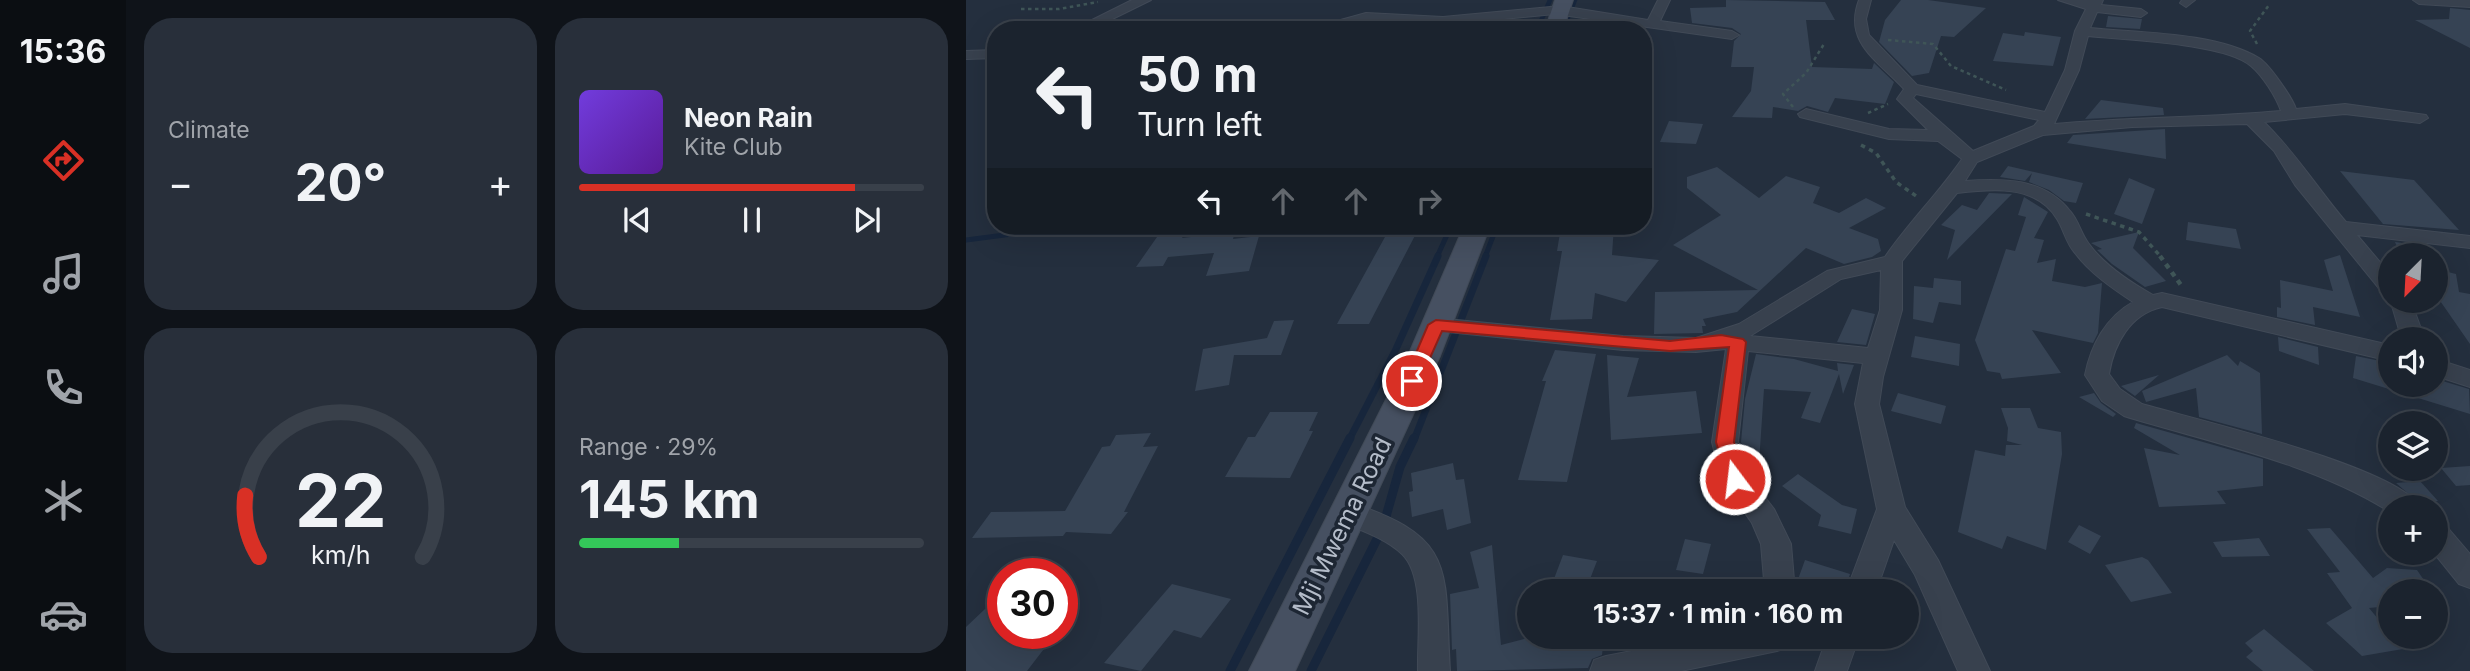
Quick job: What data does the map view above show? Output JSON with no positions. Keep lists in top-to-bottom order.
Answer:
{
  "streets": {
    "main road": ["Mji Mwema Road"]
  },
  "north": "bottom left",
  "page": {
    "tabs": "15:36",
    "tile": [
      "Climate",
      ["Range · 29%", "145 km"]
    ],
    "turn": ["50 m", "Turn left"],
    "song": ["Neon Rain", "Kite Club"],
    "heat": ["−", "20°", "+"],
    "map_buttons": ["+", "−"],
    "limit": "30",
    "trip": "15:37 · 1 min · 160 m",
    "gauge": ["22", "km/h"]
  }
}
